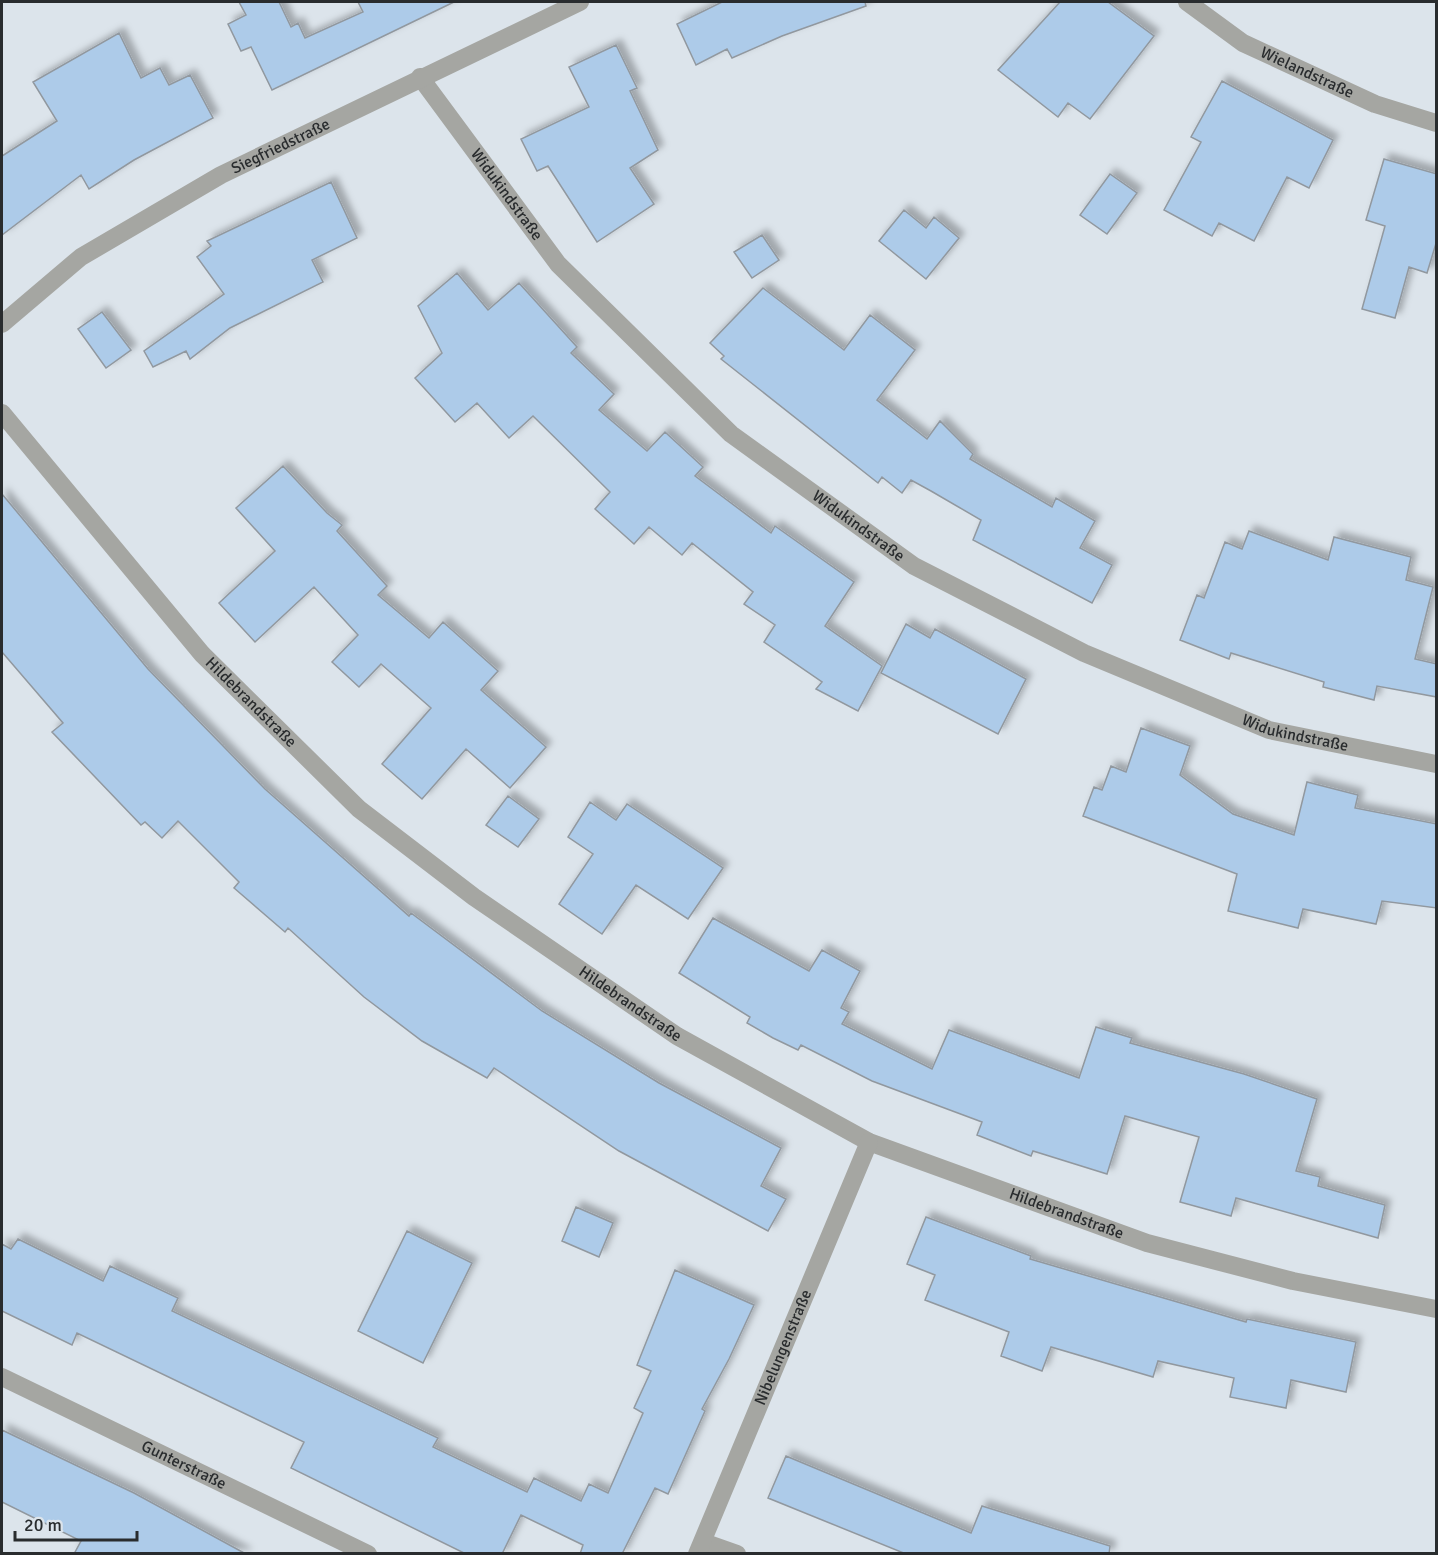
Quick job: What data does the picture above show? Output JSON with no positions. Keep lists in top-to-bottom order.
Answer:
{
  "streets": {
    "street": [
      "Wielandstraße",
      "Siegfriedstraße",
      "Widukindstraße",
      "Hildebrandstraße",
      "Nibelungenstraße",
      "Gunterstraße"
    ]
  },
  "crossings": [
    ["Siegfriedstraße", "Widukindstraße"],
    ["Hildebrandstraße", "Nibelungenstraße"]
  ],
  "scale_bar": "20 m"
}
